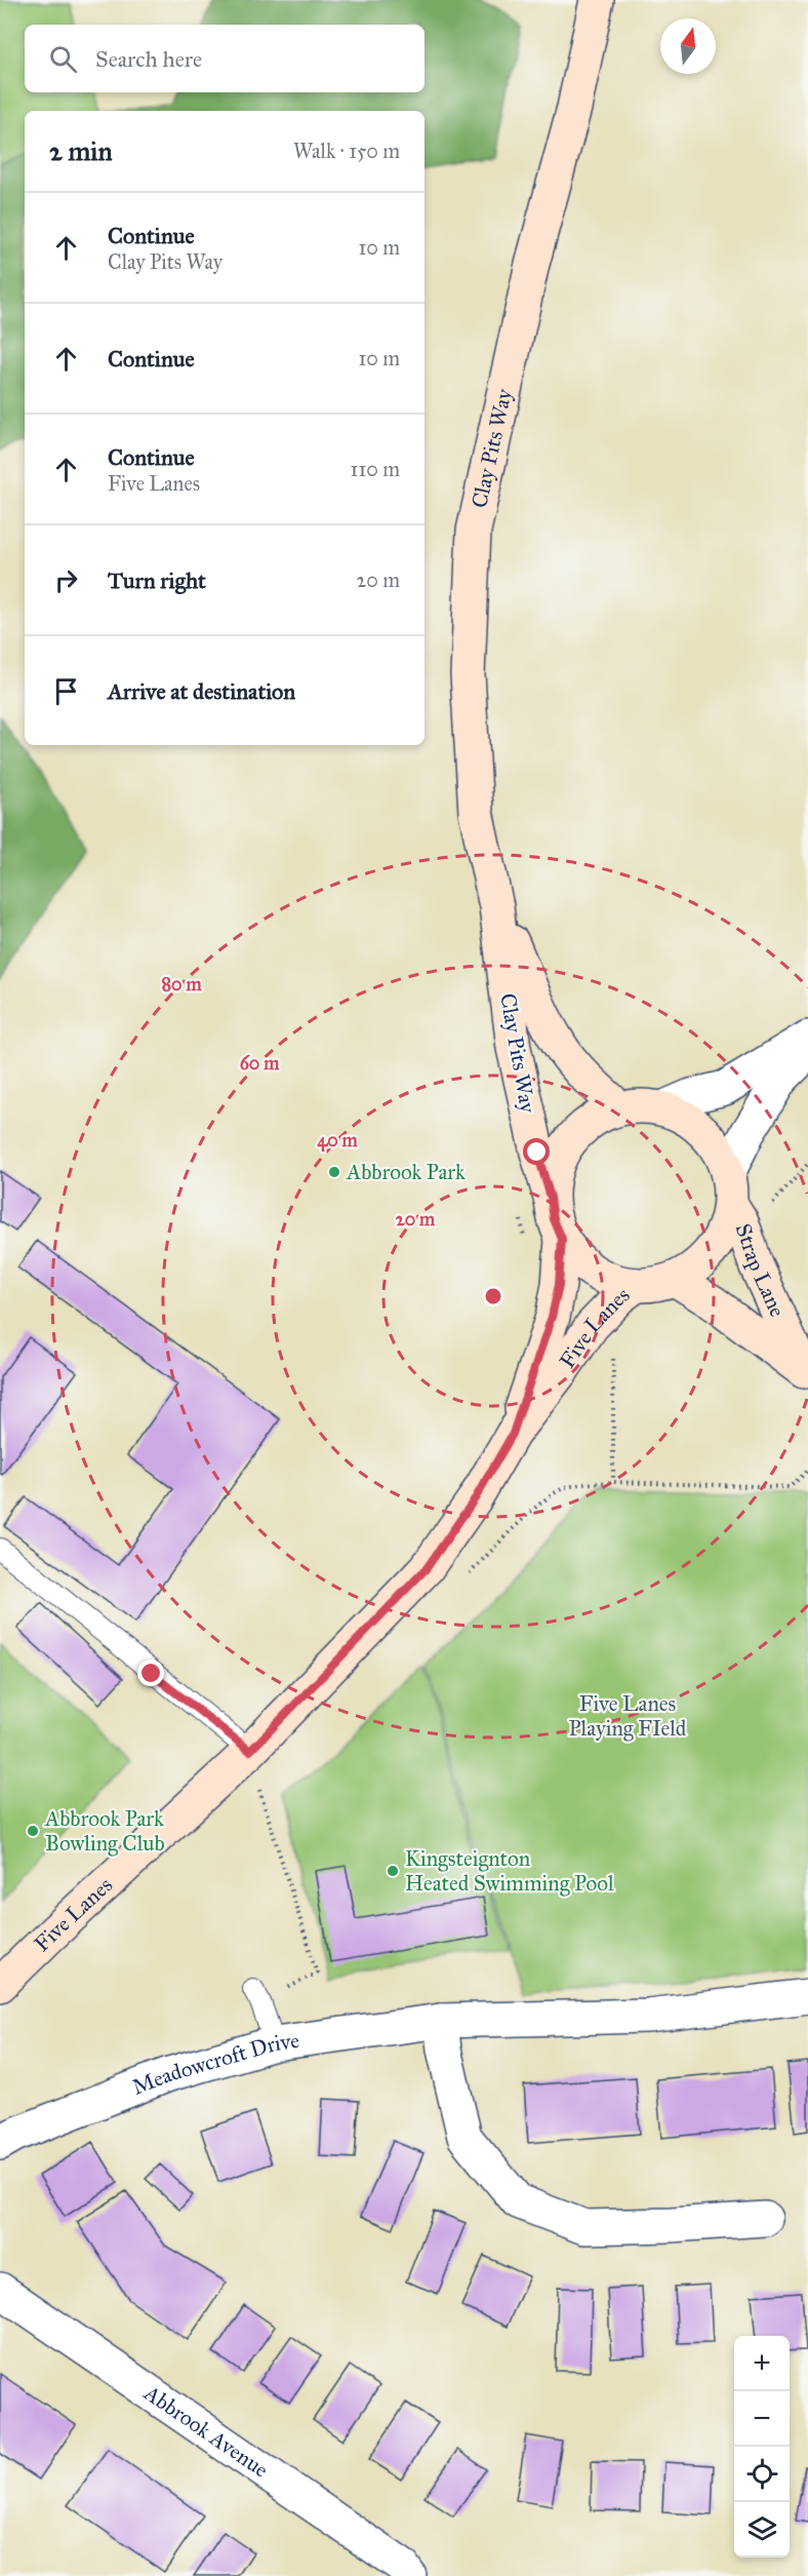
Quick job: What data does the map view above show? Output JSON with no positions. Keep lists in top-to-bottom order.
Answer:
{
  "streets": {
    "main road": ["Clay Pits Way", "Strap Lane", "Five Lanes"],
    "street": ["Meadowcroft Drive", "Abbrook Avenue"]
  },
  "crossings": [
    ["Clay Pits Way", "Strap Lane"],
    ["Clay Pits Way", "Five Lanes"],
    ["Strap Lane", "Five Lanes"]
  ],
  "parks": ["Five Lanes Playing FIeld"],
  "places": ["Abbrook Park", "Abbrook Park Bowling Club", "Kingsteignton Heated Swimming Pool"],
  "north": "top",
  "page": {
    "search": "Search here",
    "heading": ["2 min", "Walk · 150 m"],
    "list": [
      ["Continue", "Clay Pits Way", "10 m"],
      ["Continue", "10 m"],
      ["Continue", "Five Lanes", "110 m"],
      ["Turn right", "20 m"],
      "Arrive at destination"
    ],
    "map_buttons": ["+", "−"]
  },
  "rings": [
    "80 m",
    "60 m",
    "40 m",
    "20 m"
  ]
}
